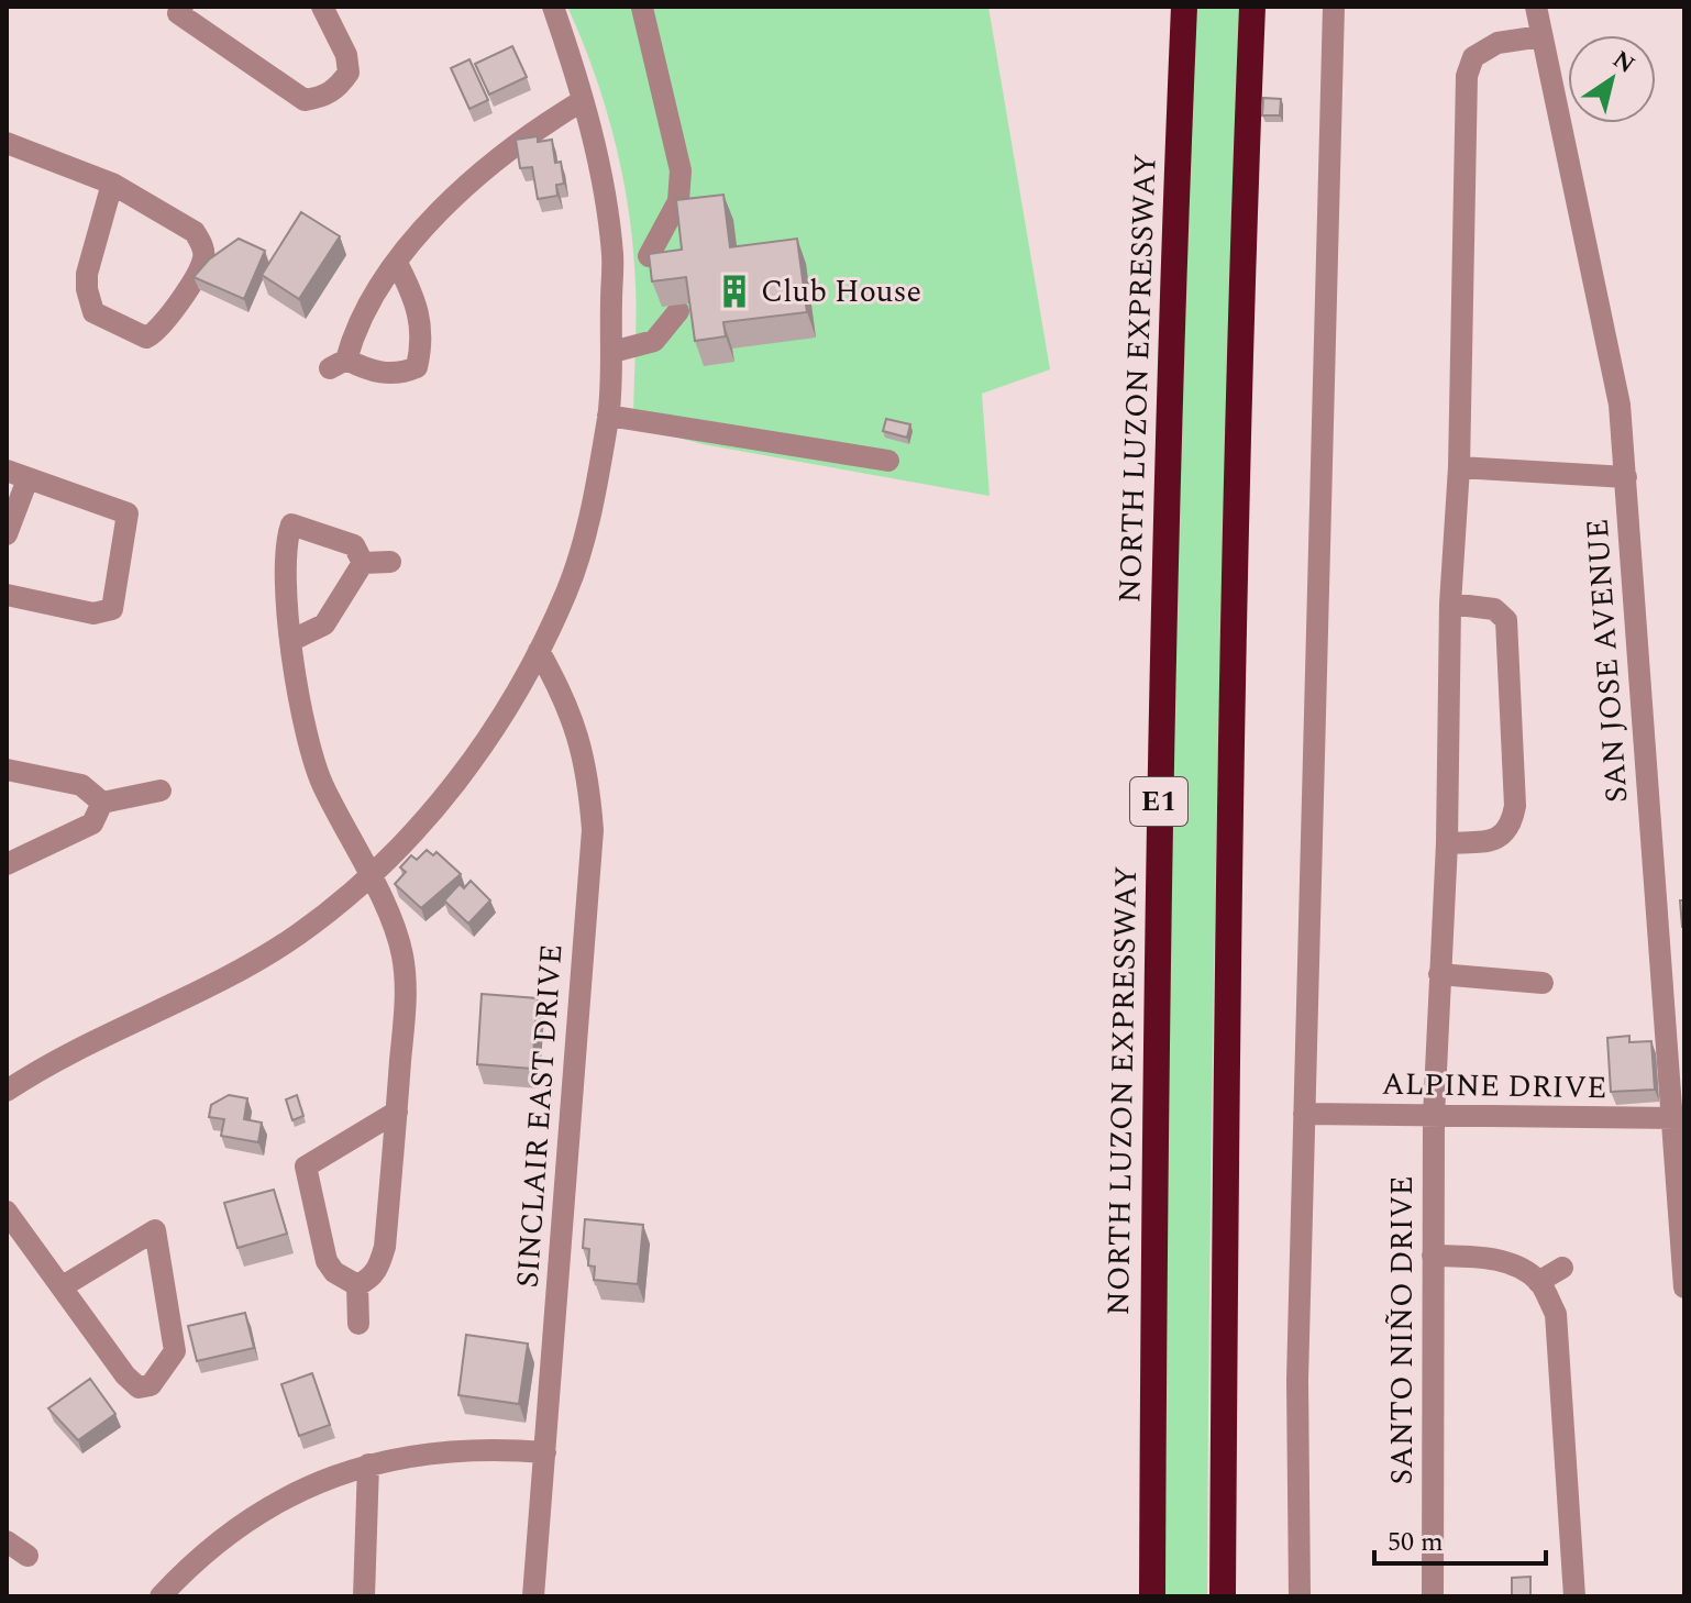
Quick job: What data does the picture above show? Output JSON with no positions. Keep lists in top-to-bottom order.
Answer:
{
  "streets": {
    "highway": ["NORTH LUZON EXPRESSWAY", "E1"],
    "street": [
      "SAN JOSE AVENUE",
      "ALPINE DRIVE",
      "SINCLAIR EAST DRIVE",
      "SANTO NIÑO DRIVE"
    ]
  },
  "crossings": [
    ["SAN JOSE AVENUE", "ALPINE DRIVE"],
    ["SAN JOSE AVENUE", "SANTO NIÑO DRIVE"],
    ["ALPINE DRIVE", "SANTO NIÑO DRIVE"]
  ],
  "places": {
    "building": ["Club House"]
  },
  "scale_bar": "50 m",
  "north": "top right"
}
